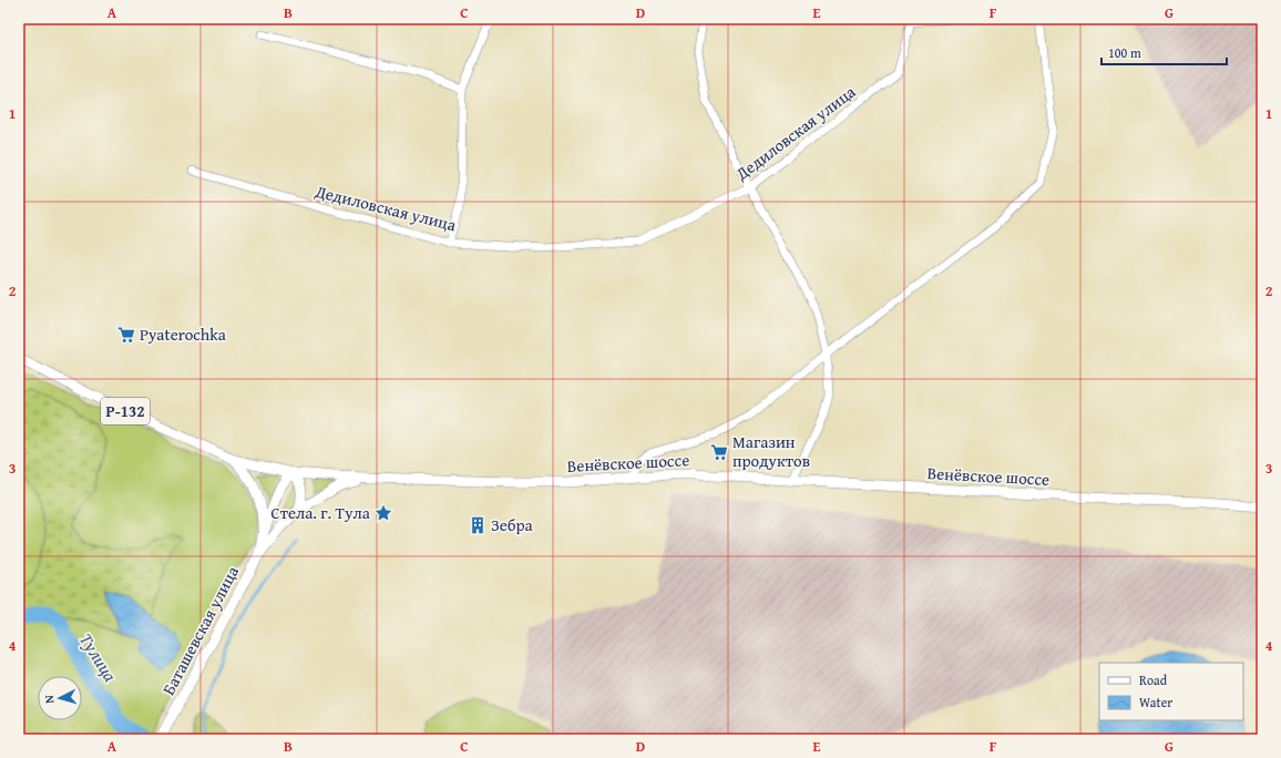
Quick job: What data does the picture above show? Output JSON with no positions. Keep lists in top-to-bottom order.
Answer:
{
  "streets": {
    "main road": ["Р-132", "Венёвское шоссе", "Баташевская улица"],
    "street": ["Дедиловская улица"]
  },
  "water": ["Тулица"],
  "places": {
    "supermarket": ["Pyaterochka", "Магазин продуктов"],
    "place": ["Стела. г. Тула"],
    "building": ["Зебра"]
  },
  "legend": ["Road", "Water"],
  "scale_bar": "100 m",
  "north": "left",
  "grid": {
    "columns": [
      "A",
      "B",
      "C",
      "D",
      "E",
      "F",
      "G"
    ],
    "rows": [
      "1",
      "2",
      "3",
      "4"
    ]
  }
}
